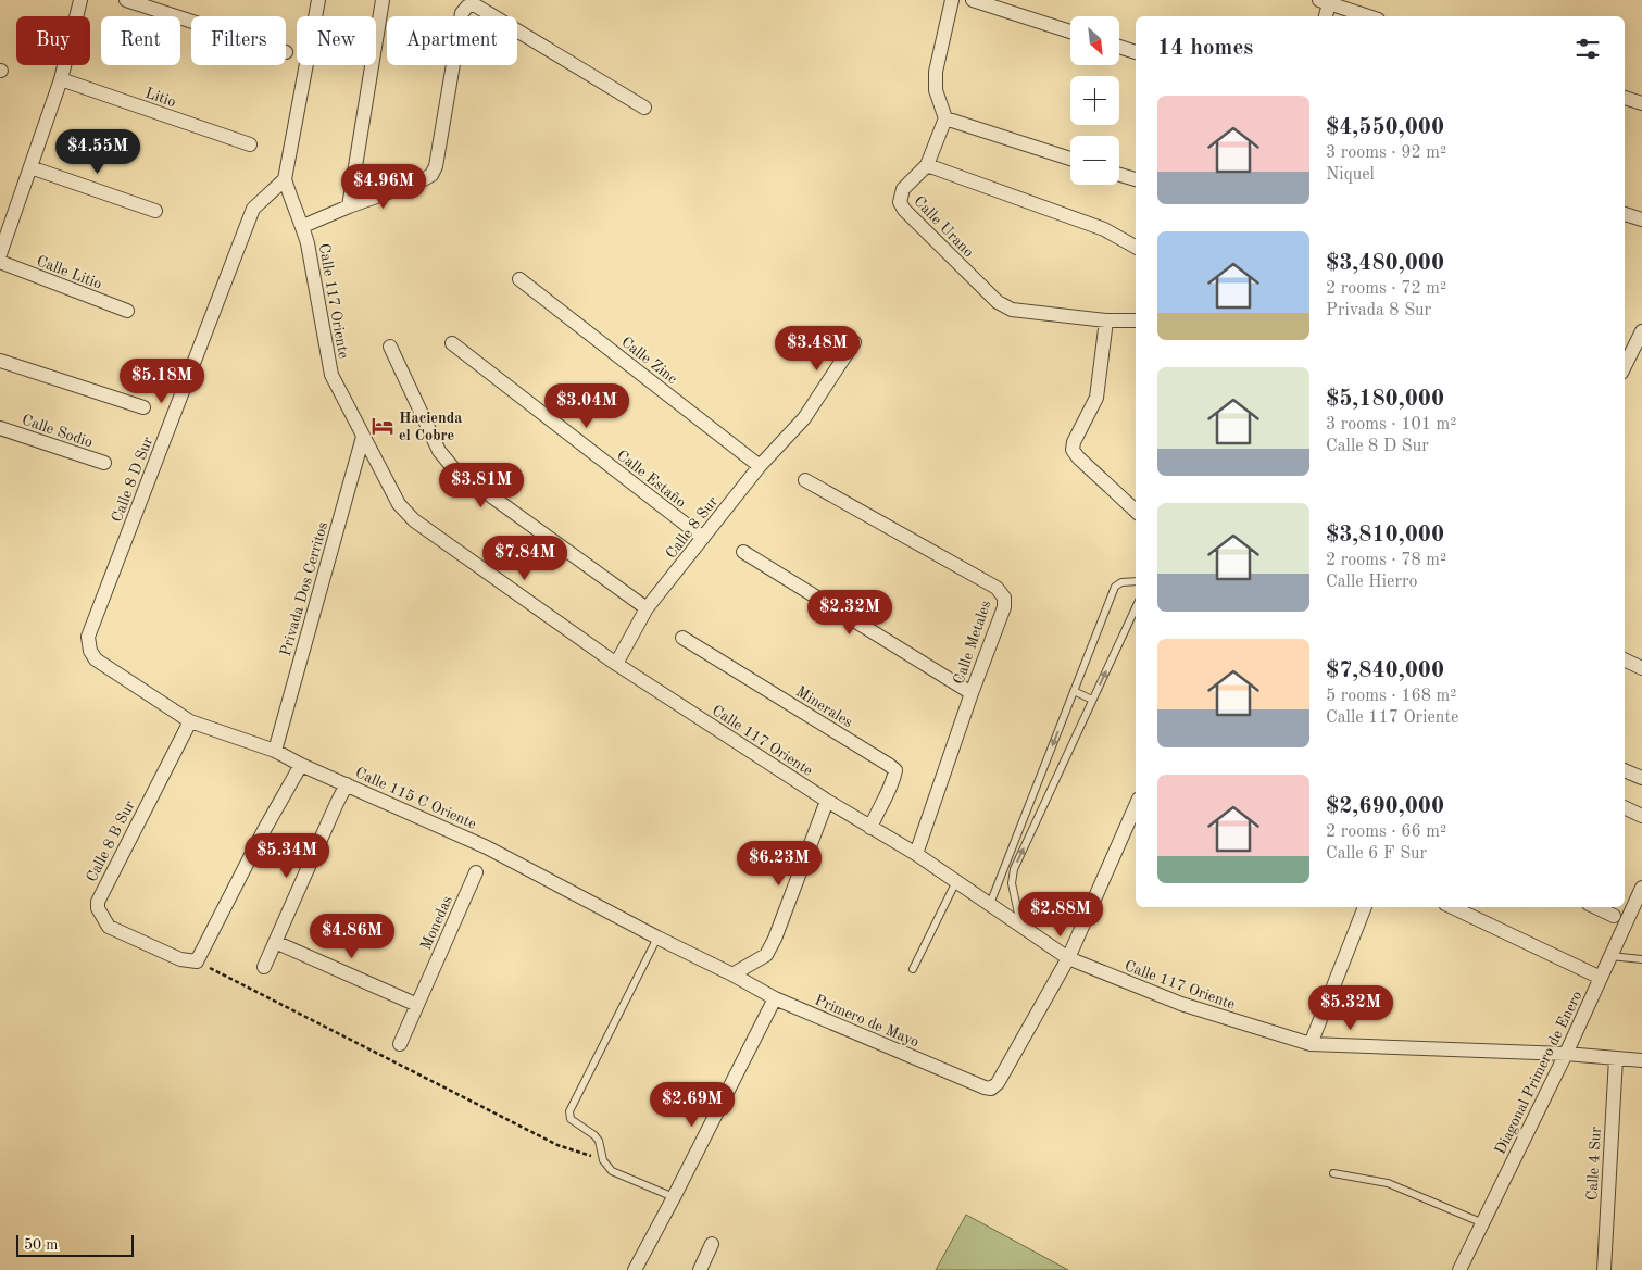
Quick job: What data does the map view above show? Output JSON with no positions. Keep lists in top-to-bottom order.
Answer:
{
  "streets": {
    "street": [
      "Litio",
      "Calle Urano",
      "Calle Litio",
      "Calle 117 Oriente",
      "Calle Zinc",
      "Calle Sodio",
      "Calle Estaño",
      "Calle 8 D Sur",
      "Calle 8 Sur",
      "Privada Dos Cerritos",
      "Calle Metales",
      "Minerales",
      "Calle 115 C Oriente",
      "Calle 8 B Sur",
      "Monedas",
      "Primero de Mayo",
      "Diagonal Primero de Enero",
      "Calle 4 Sur"
    ]
  },
  "crossings": [
    ["Calle 117 Oriente", "Calle 8 D Sur"],
    ["Calle 117 Oriente", "Calle 8 Sur"],
    ["Calle 117 Oriente", "Privada Dos Cerritos"],
    ["Calle 117 Oriente", "Calle Metales"],
    ["Calle 117 Oriente", "Minerales"],
    ["Calle 117 Oriente", "Primero de Mayo"],
    ["Calle 117 Oriente", "Diagonal Primero de Enero"],
    ["Calle 117 Oriente", "Calle 4 Sur"],
    ["Calle Zinc", "Calle 8 Sur"],
    ["Calle Estaño", "Calle 8 Sur"],
    ["Calle 8 D Sur", "Calle 115 C Oriente"],
    ["Privada Dos Cerritos", "Calle 115 C Oriente"],
    ["Calle 115 C Oriente", "Calle 8 B Sur"],
    ["Calle 115 C Oriente", "Primero de Mayo"]
  ],
  "places": {
    "hotel": ["Hacienda el Cobre"]
  },
  "scale_bar": "50 m",
  "north": "bottom right",
  "page": {
    "map_buttons": ["+", "−"],
    "chip": [
      "Buy",
      "Rent",
      "Filters",
      "New",
      "Apartment"
    ],
    "heading": "14 homes",
    "list": [
      {
        "name": "$4,550,000",
        "note": "3 rooms · 92 m² · Niquel"
      },
      {
        "name": "$3,480,000",
        "note": "2 rooms · 72 m² · Privada 8 Sur"
      },
      {
        "name": "$5,180,000",
        "note": "3 rooms · 101 m² · Calle 8 D Sur"
      },
      {
        "name": "$3,810,000",
        "note": "2 rooms · 78 m² · Calle Hierro"
      },
      {
        "name": "$7,840,000",
        "note": "5 rooms · 168 m² · Calle 117 Oriente"
      },
      {
        "name": "$2,690,000",
        "note": "2 rooms · 66 m² · Calle 6 F Sur"
      }
    ],
    "price": [
      "$4.55M",
      "$4.96M",
      "$3.48M",
      "$5.18M",
      "$3.04M",
      "$3.81M",
      "$7.84M",
      "$2.32M",
      "$5.34M",
      "$6.23M",
      "$2.88M",
      "$4.86M",
      "$5.32M",
      "$2.69M"
    ],
    "scale": "50 m"
  }
}
